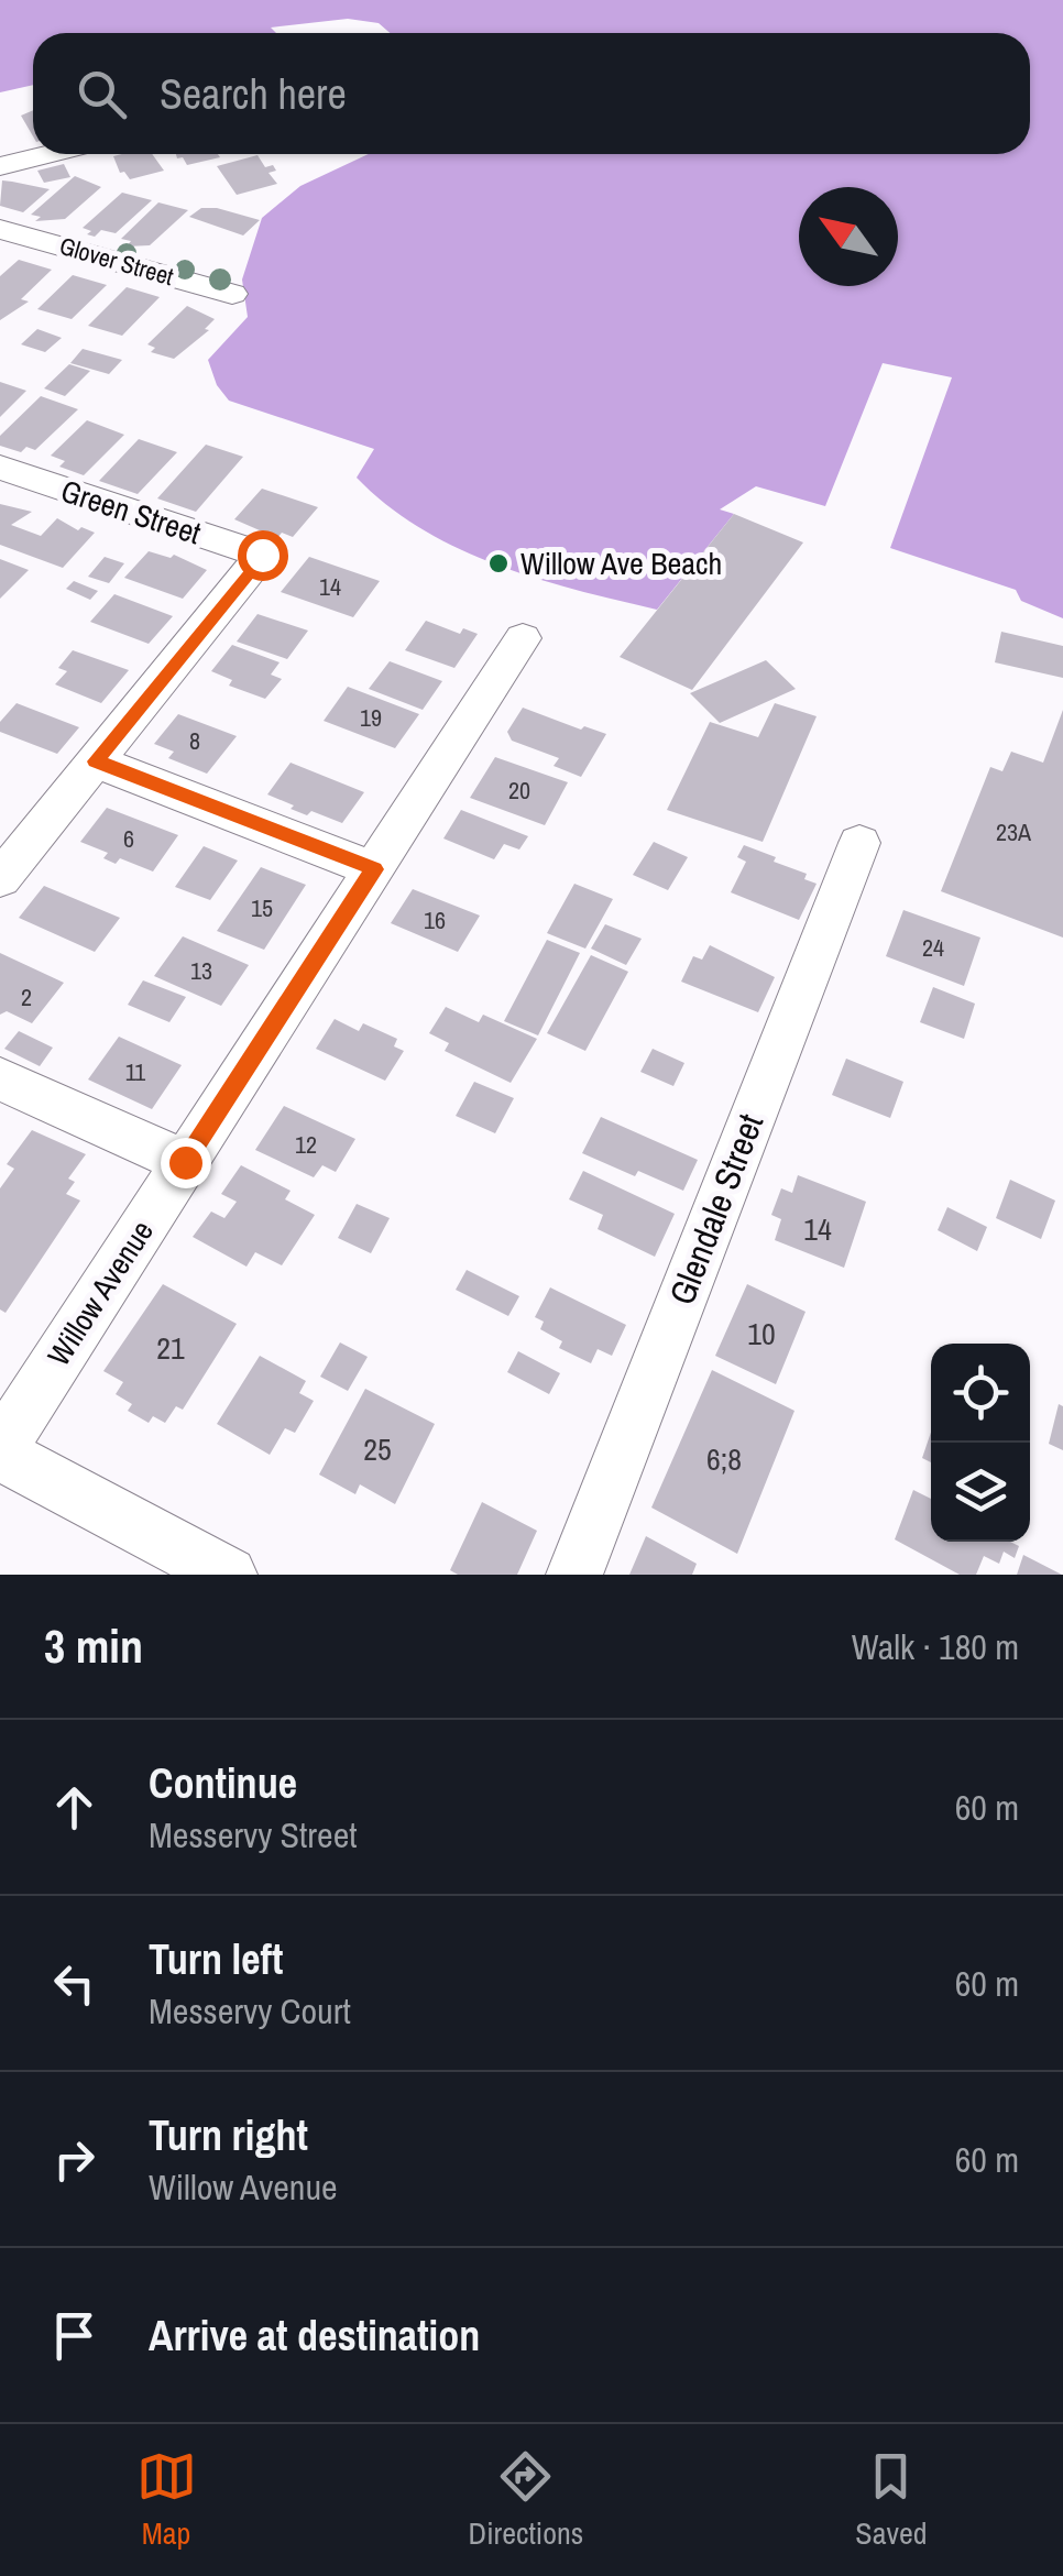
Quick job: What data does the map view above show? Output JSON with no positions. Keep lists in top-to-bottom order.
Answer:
{
  "streets": {
    "street": [
      "Glover Street",
      "Green Street",
      "Glendale Street",
      "Willow Avenue"
    ]
  },
  "places": ["Willow Ave Beach"],
  "house_numbers": [
    "14",
    "19",
    "8",
    "20",
    "23A",
    "6",
    "15",
    "16",
    "24",
    "13",
    "2",
    "11",
    "12",
    "14",
    "10",
    "21",
    "25",
    "6;8"
  ],
  "north": "top left",
  "page": {
    "search": "Search here",
    "heading": ["3 min", "Walk · 180 m"],
    "list": [
      ["Continue", "Messervy Street", "60 m"],
      ["Turn left", "Messervy Court", "60 m"],
      ["Turn right", "Willow Avenue", "60 m"],
      "Arrive at destination"
    ],
    "nav": ["Map", "Directions", "Saved"]
  }
}
